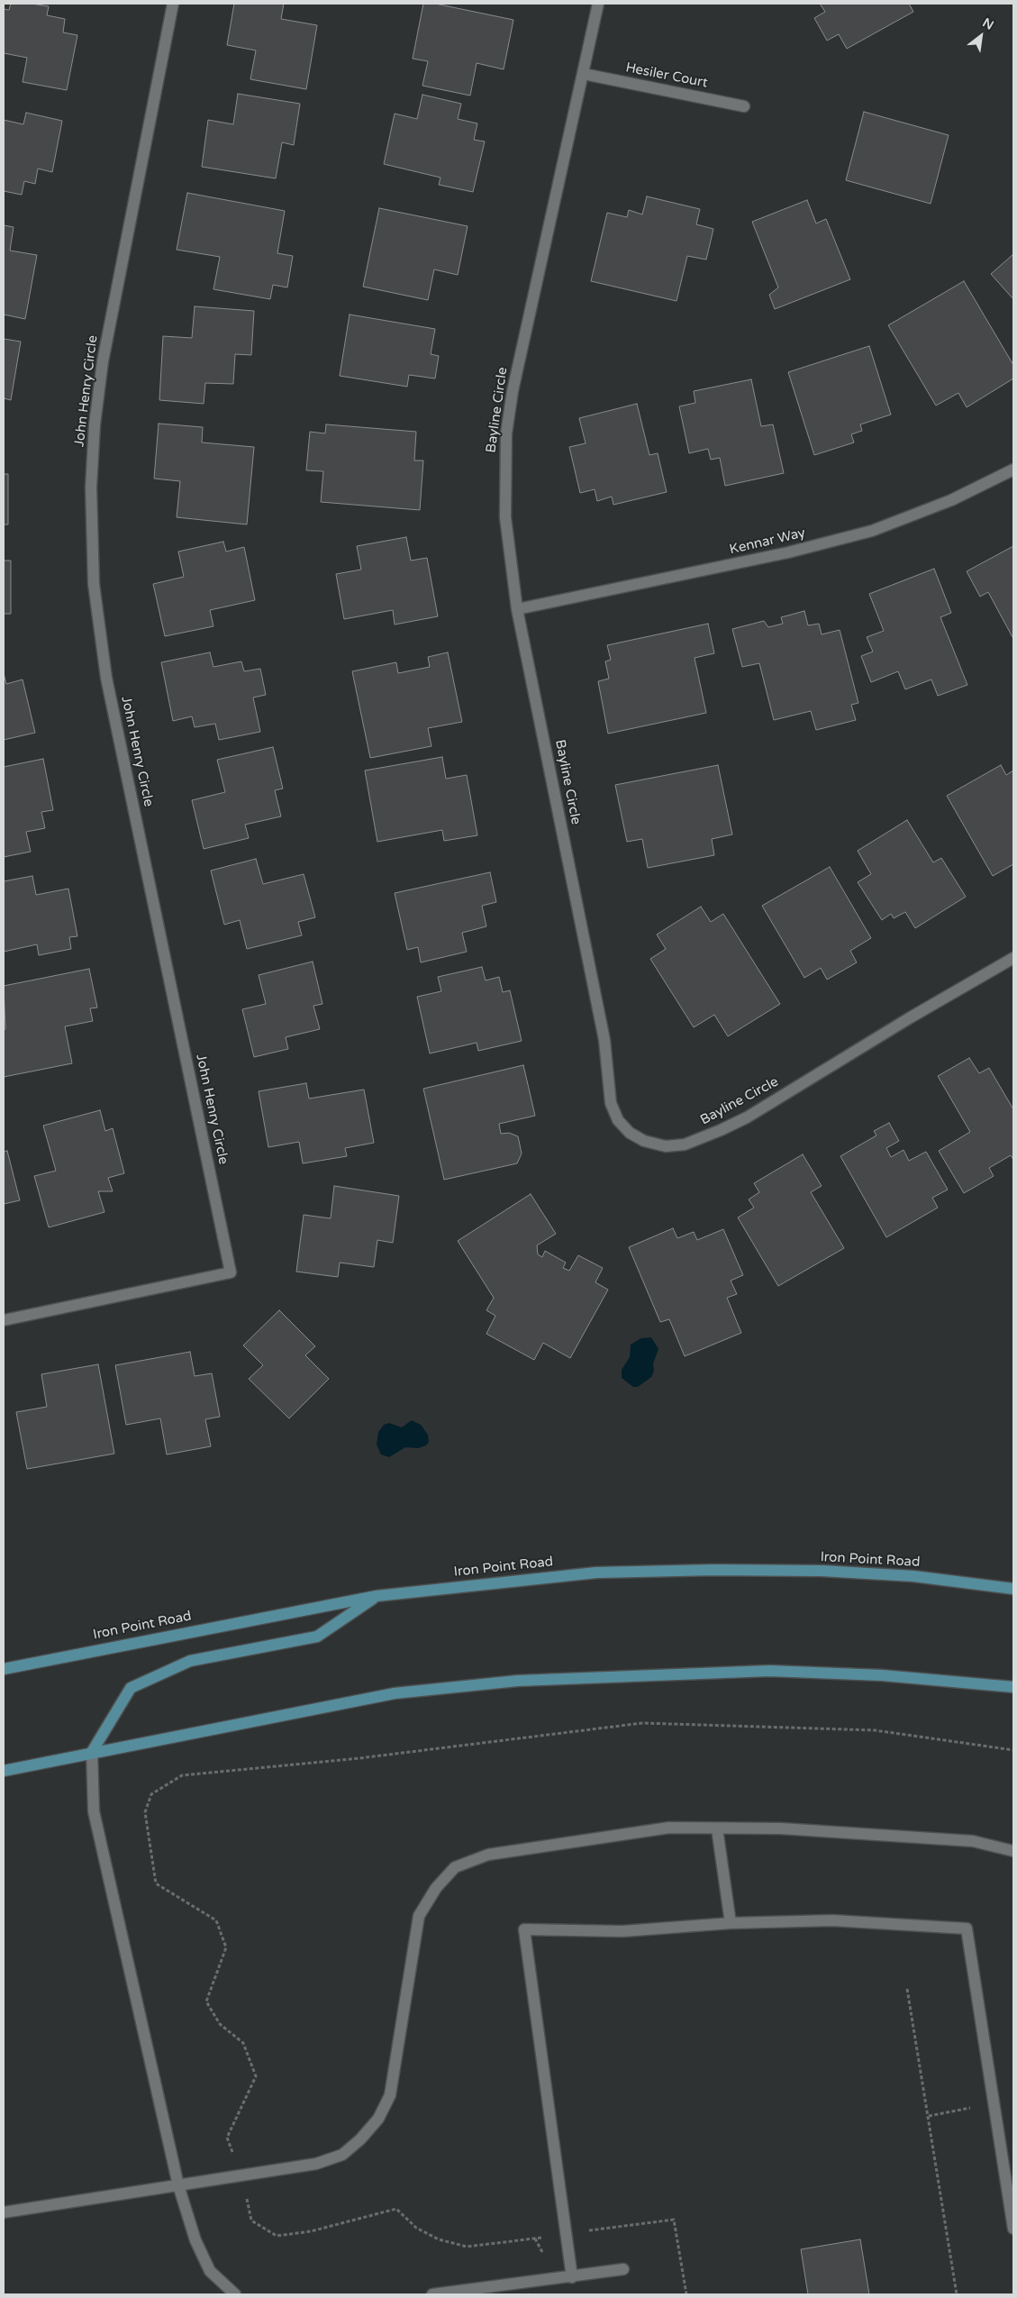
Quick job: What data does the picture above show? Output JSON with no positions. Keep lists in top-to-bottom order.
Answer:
{
  "streets": {
    "main road": ["Iron Point Road"],
    "street": [
      "Hesiler Court",
      "John Henry Circle",
      "Bayline Circle",
      "Kennar Way"
    ]
  },
  "crossings": [
    ["Hesiler Court", "Bayline Circle"],
    ["Bayline Circle", "Kennar Way"]
  ],
  "north": "top right"
}
